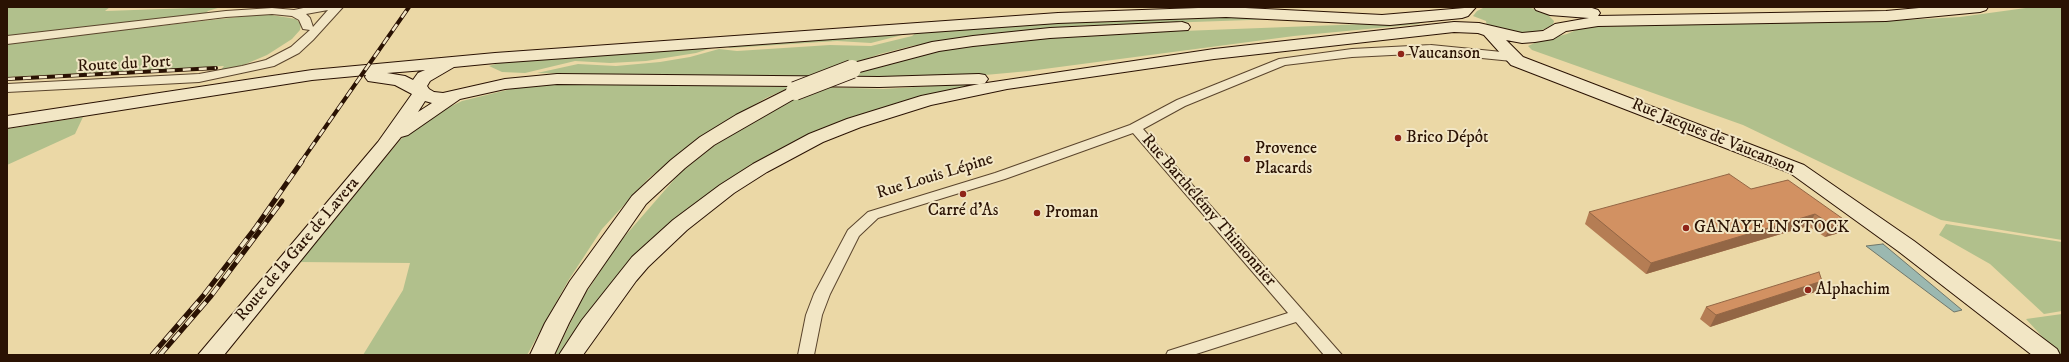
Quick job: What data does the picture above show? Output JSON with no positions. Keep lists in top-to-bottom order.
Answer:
{
  "streets": {
    "street": [
      "Route du Port",
      "Rue Jacques de Vaucanson",
      "Rue Louis Lépine",
      "Rue Barthélémy Thimonnier",
      "Route de la Gare de Lavera"
    ]
  },
  "crossings": [
    ["Rue Jacques de Vaucanson", "Rue Barthélémy Thimonnier"],
    ["Rue Louis Lépine", "Rue Barthélémy Thimonnier"]
  ],
  "places": [
    "Vaucanson",
    "Brico Dépôt",
    "Provence Placards",
    "Carré d’As",
    "Proman",
    "GANAYE IN STOCK",
    "Alphachim"
  ]
}
